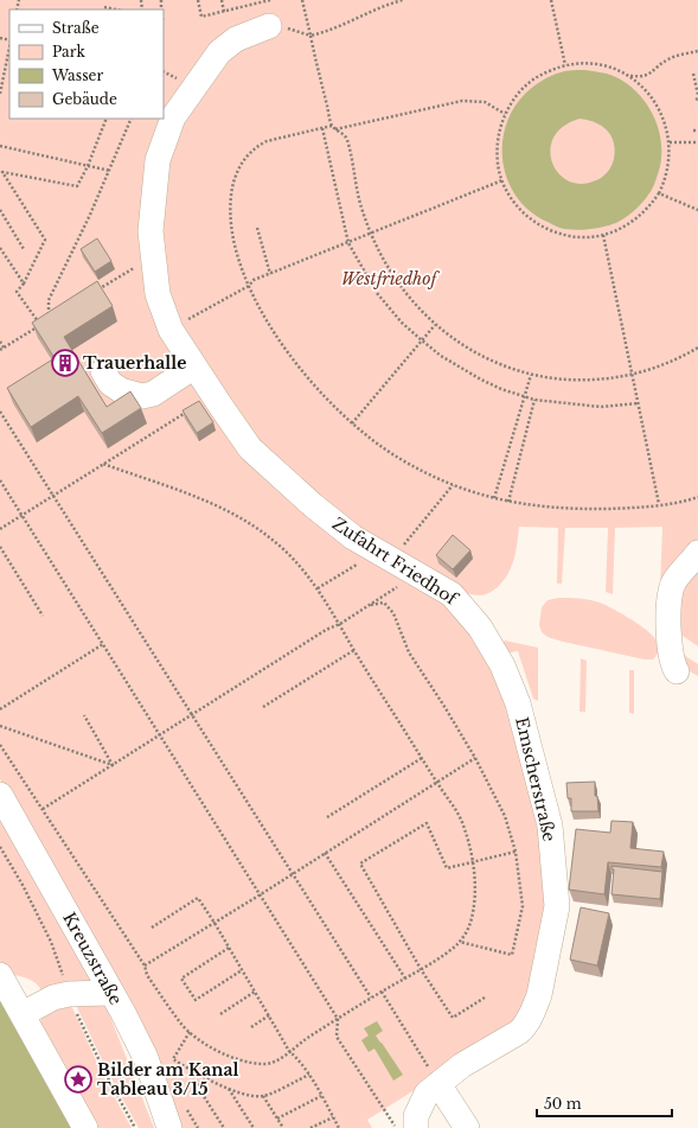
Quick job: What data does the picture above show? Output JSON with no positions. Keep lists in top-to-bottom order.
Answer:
{
  "streets": {
    "street": ["Zufahrt Friedhof", "Emscherstraße", "Kreuzstraße"]
  },
  "crossings": [
    ["Zufahrt Friedhof", "Emscherstraße"]
  ],
  "parks": ["Westfriedhof"],
  "places": {
    "building": ["Trauerhalle"],
    "place": ["Bilder am Kanal Tableau 3/15"]
  },
  "legend": [
    "Straße",
    "Park",
    "Wasser",
    "Gebäude"
  ],
  "scale_bar": "50 m"
}
